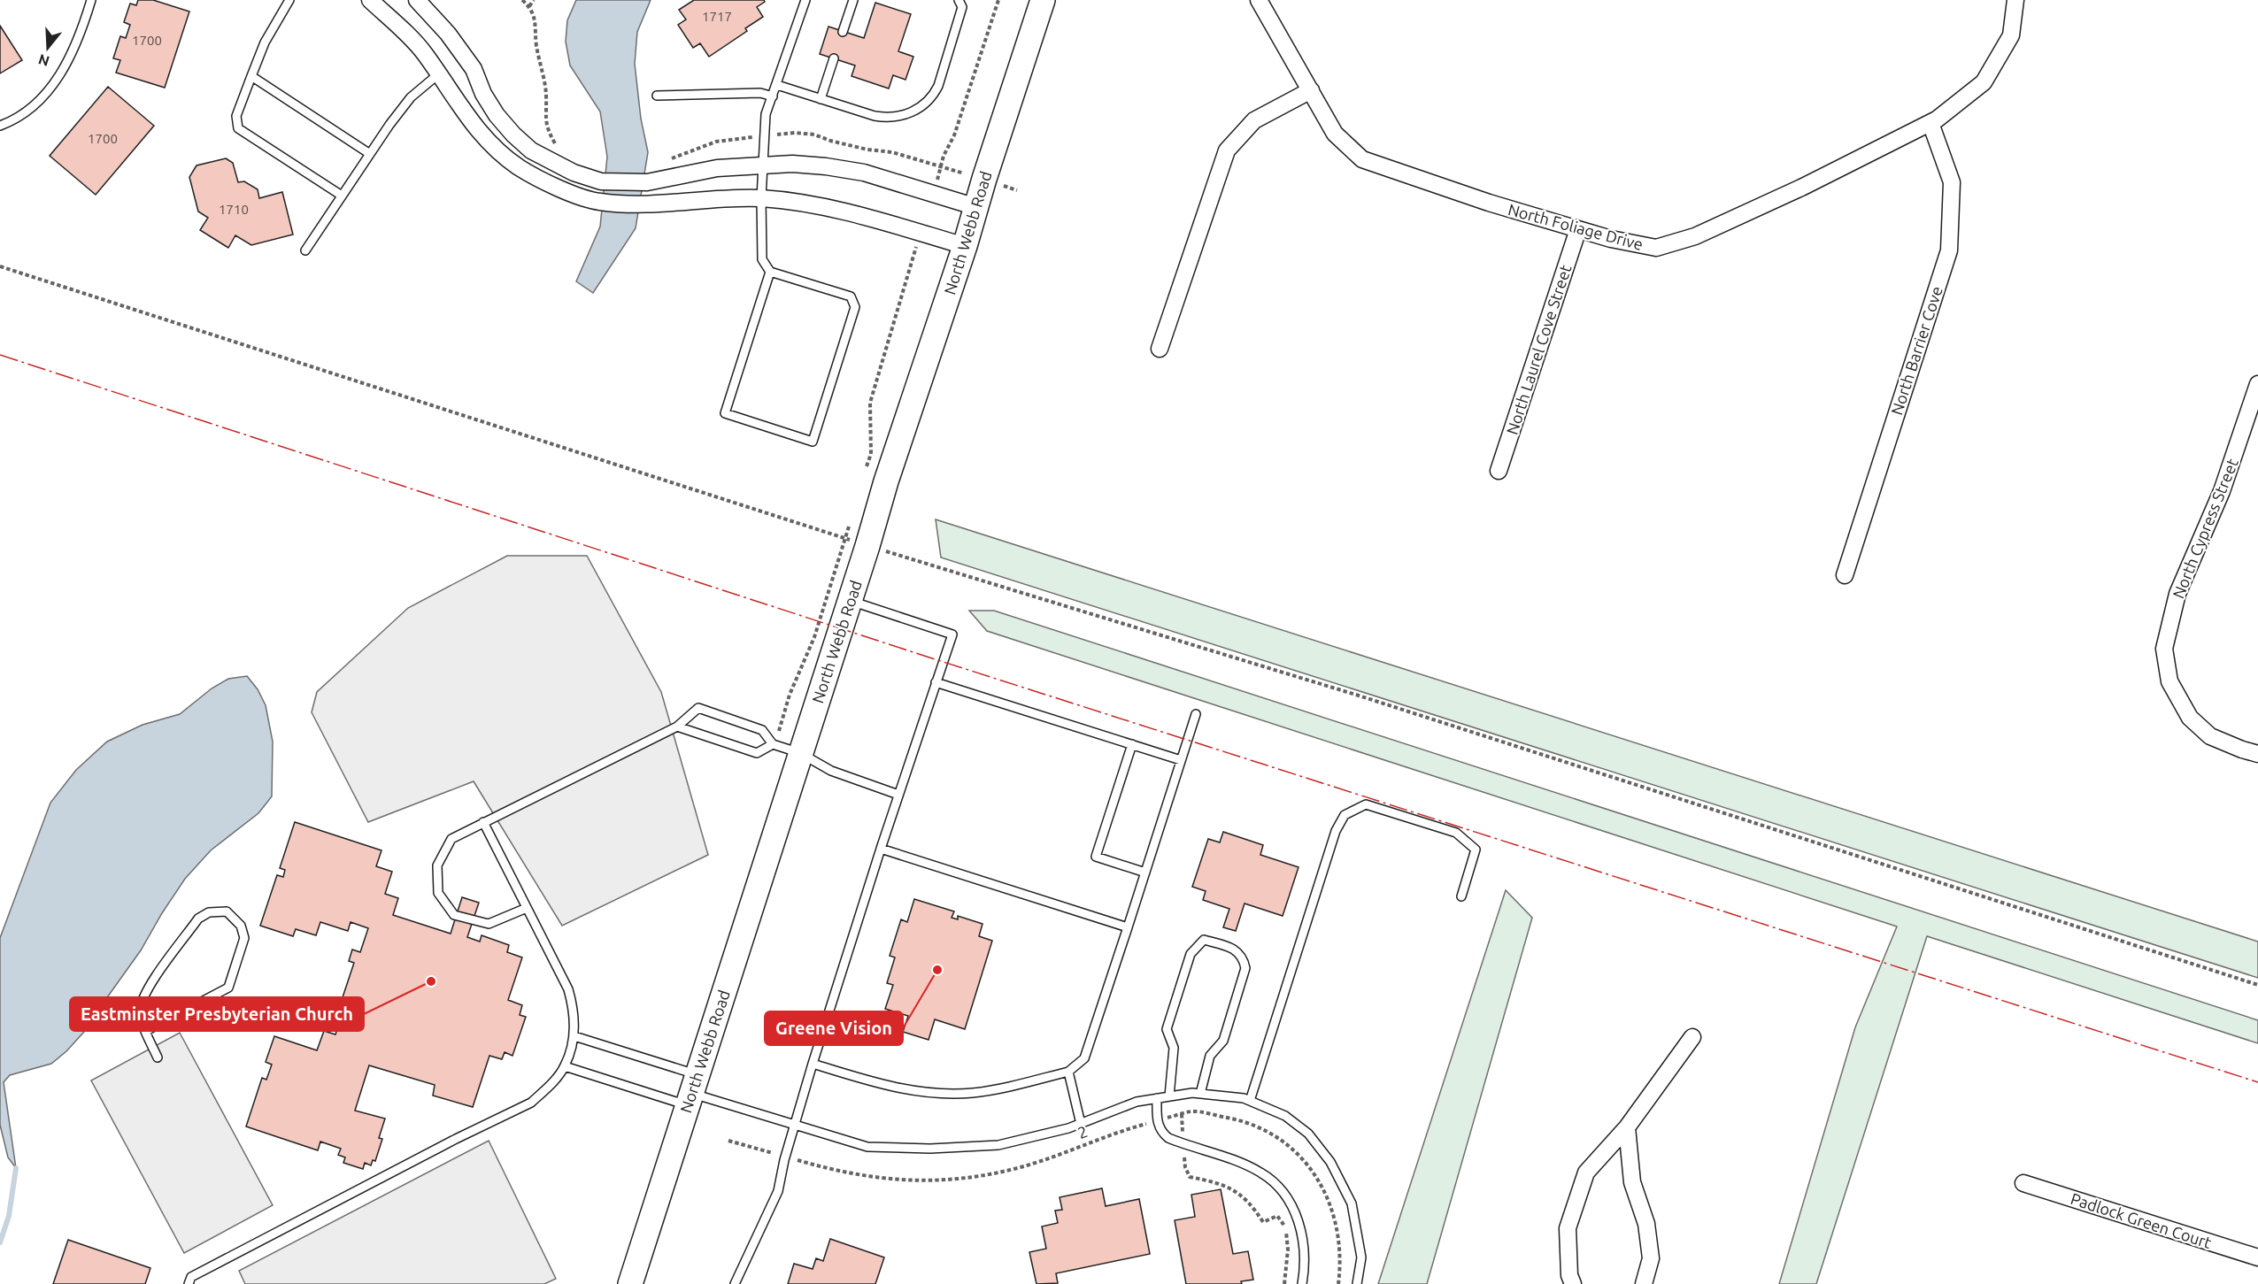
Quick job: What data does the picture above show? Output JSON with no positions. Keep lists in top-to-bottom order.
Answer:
{
  "streets": {
    "main road": ["North Webb Road"],
    "street": [
      "North Foliage Drive",
      "North Laurel Cove Street",
      "North Barrier Cove",
      "North Cypress Street",
      "Padlock Green Court"
    ],
    "path": ["2"]
  },
  "crossings": [
    ["North Foliage Drive", "North Laurel Cove Street"],
    ["North Foliage Drive", "North Barrier Cove"]
  ],
  "places": ["Greene Vision", "Eastminster Presbyterian Church"],
  "house_numbers": [
    "1717",
    "1700",
    "1700",
    "1710"
  ],
  "north": "bottom"
}
